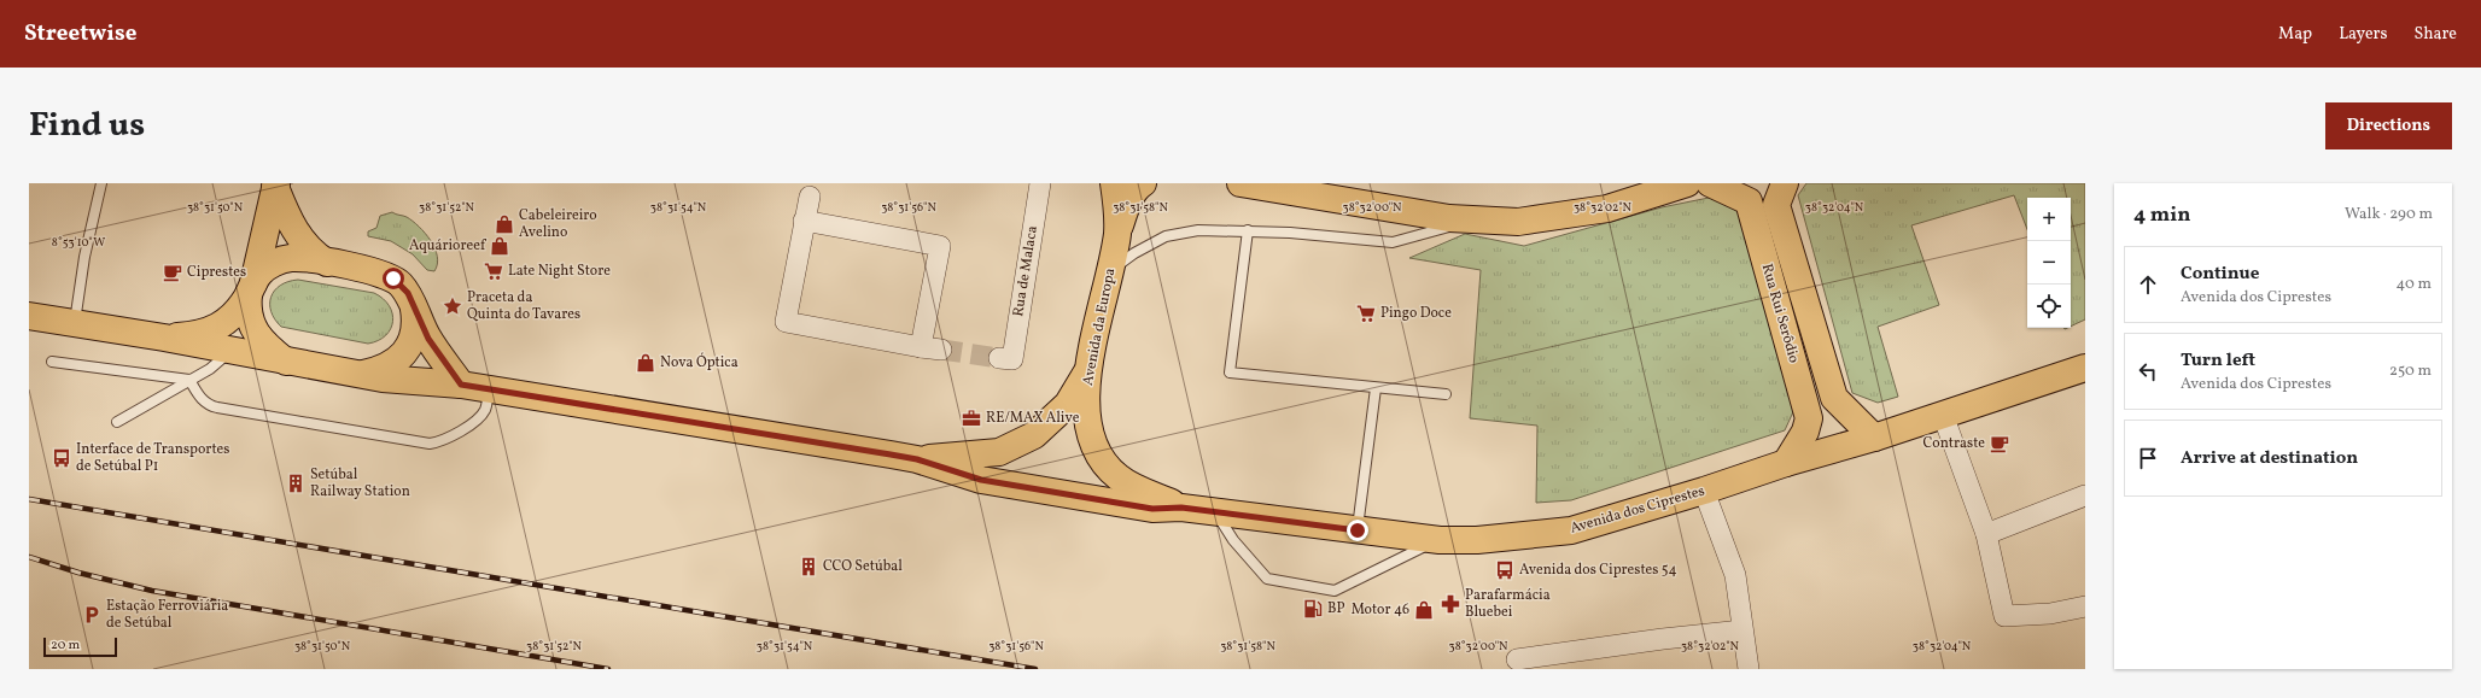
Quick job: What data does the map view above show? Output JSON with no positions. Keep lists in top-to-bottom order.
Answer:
{
  "streets": {
    "main road": ["Rua Rui Serôdio", "Avenida da Europa", "Avenida dos Ciprestes"],
    "street": ["Rua de Malaca"]
  },
  "crossings": [
    ["Rua Rui Serôdio", "Avenida dos Ciprestes"],
    ["Avenida da Europa", "Avenida dos Ciprestes"]
  ],
  "places": {
    "shop": [
      "Cabeleireiro Avelino",
      "Aquárioreef",
      "Nova Óptica",
      "Motor 46"
    ],
    "supermarket": ["Late Night Store", "Pingo Doce"],
    "cafe": ["Ciprestes", "Contraste"],
    "place": ["Praceta da Quinta do Tavares"],
    "office": ["RE/MAX Alive"],
    "bus stop": ["Interface de Transportes de Setúbal P1", "Avenida dos Ciprestes 54"],
    "building": ["Setúbal Railway Station", "CCO Setúbal"],
    "pharmacy": ["Parafarmácia Bluebei"],
    "fuel station": ["BP"],
    "parking": ["Estação Ferroviária de Setúbal"]
  },
  "scale_bar": "20 m",
  "page": {
    "header": "Streetwise",
    "nav": ["Map", "Layers", "Share"],
    "title": "Find us",
    "buttons": "Directions",
    "heading": ["4 min", "Walk · 290 m"],
    "map_buttons": ["+", "−"],
    "list": [
      ["Continue", "Avenida dos Ciprestes", "40 m"],
      ["Turn left", "Avenida dos Ciprestes", "250 m"],
      "Arrive at destination"
    ],
    "scale": "20 m"
  },
  "coordinates": [
    "38°31'50\"N",
    "38°31'52\"N",
    "38°31'54\"N",
    "38°31'56\"N",
    "38°31'58\"N",
    "38°32'00\"N",
    "38°32'02\"N",
    "38°32'04\"N",
    "8°53'10\"W"
  ]
}
